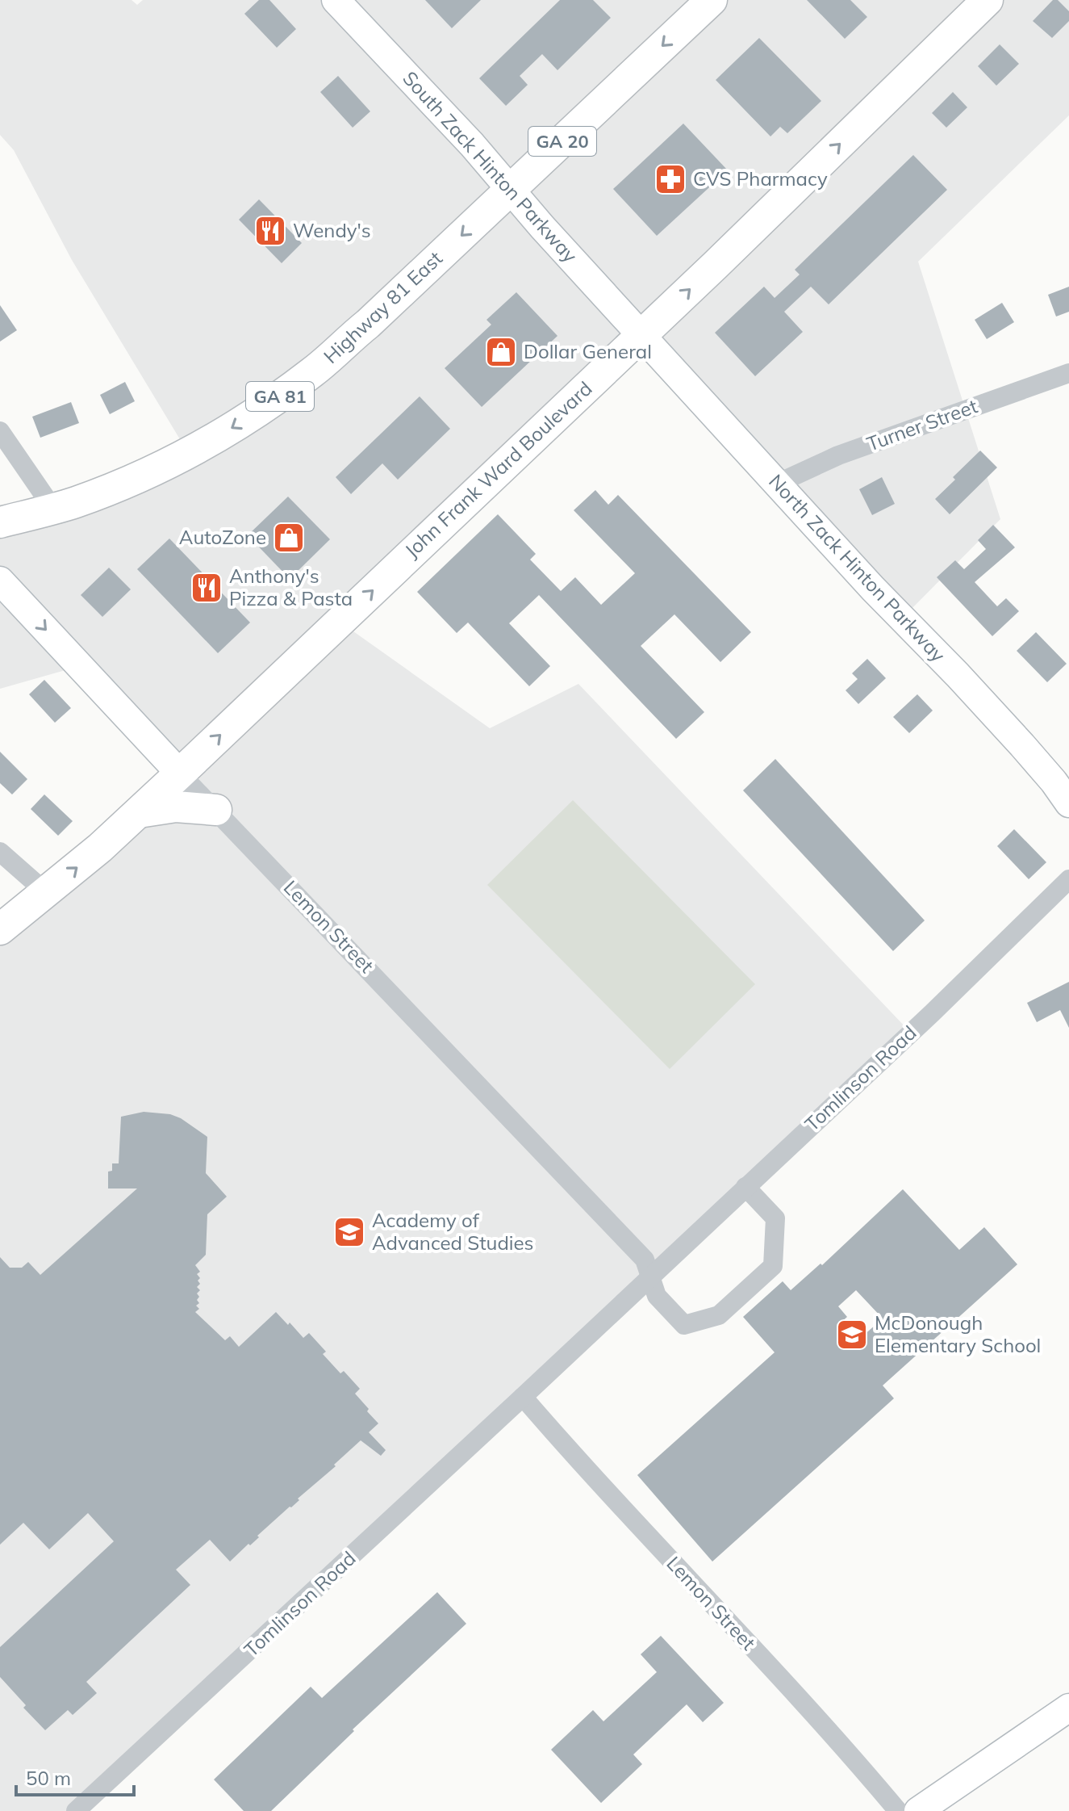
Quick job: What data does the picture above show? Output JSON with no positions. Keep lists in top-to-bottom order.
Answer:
{
  "streets": {
    "main road": [
      "GA 20",
      "South Zack Hinton Parkway",
      "Highway 81 East",
      "GA 81",
      "John Frank Ward Boulevard",
      "North Zack Hinton Parkway",
      "Lemon Street"
    ],
    "street": ["Turner Street", "Tomlinson Road"]
  },
  "crossings": [
    ["GA 20", "South Zack Hinton Parkway"],
    ["GA 20", "Highway 81 East"],
    ["South Zack Hinton Parkway", "Highway 81 East"],
    ["South Zack Hinton Parkway", "John Frank Ward Boulevard"],
    ["South Zack Hinton Parkway", "North Zack Hinton Parkway"],
    ["Turner Street", "North Zack Hinton Parkway"],
    ["John Frank Ward Boulevard", "North Zack Hinton Parkway"],
    ["John Frank Ward Boulevard", "Lemon Street"],
    ["Lemon Street", "Tomlinson Road"]
  ],
  "one_way": ["Highway 81 East", "John Frank Ward Boulevard"],
  "places": {
    "pharmacy": ["CVS Pharmacy"],
    "restaurant": ["Wendy's", "Anthony's Pizza & Pasta"],
    "shop": ["Dollar General", "AutoZone"],
    "school or university": ["Academy of Advanced Studies", "McDonough Elementary School"]
  },
  "scale_bar": "50 m"
}
